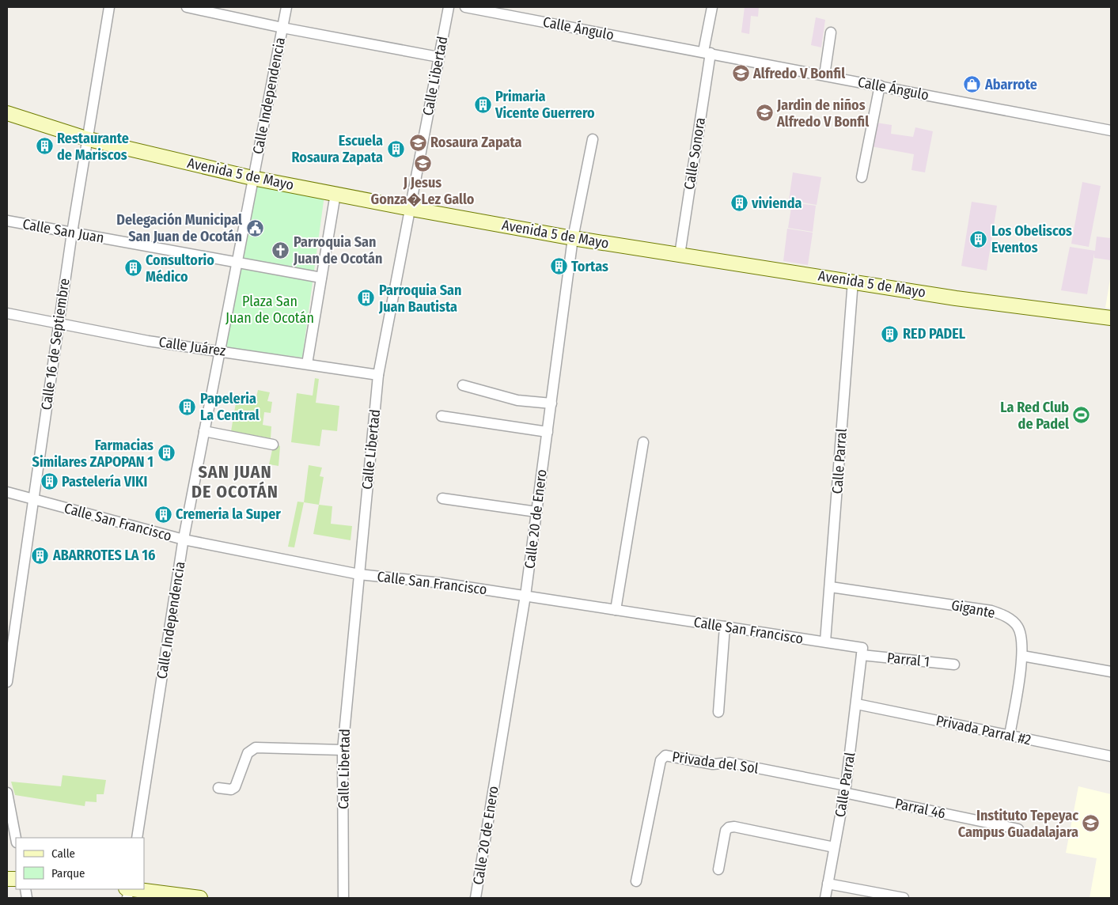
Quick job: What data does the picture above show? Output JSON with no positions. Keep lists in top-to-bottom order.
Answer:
{
  "streets": {
    "main road": ["Avenida 5 de Mayo"],
    "street": [
      "Calle Ángulo",
      "Calle Libertad",
      "Calle Independencia",
      "Calle Sonora",
      "Calle San Juan",
      "Calle 16 de Septiembre",
      "Calle Juárez",
      "Calle Parral",
      "Calle 20 de Enero",
      "Calle San Francisco",
      "Gigante",
      "Parral 1",
      "Privada Parral #2",
      "Privada del Sol",
      "Parral 46"
    ]
  },
  "crossings": [
    ["Calle Ángulo", "Calle Sonora"],
    ["Calle Libertad", "Avenida 5 de Mayo"],
    ["Calle Libertad", "Calle Juárez"],
    ["Calle Libertad", "Calle San Francisco"],
    ["Calle Independencia", "Avenida 5 de Mayo"],
    ["Calle Independencia", "Calle San Juan"],
    ["Calle Independencia", "Calle Juárez"],
    ["Calle Independencia", "Calle San Francisco"],
    ["Calle Sonora", "Avenida 5 de Mayo"],
    ["Avenida 5 de Mayo", "Calle 16 de Septiembre"],
    ["Avenida 5 de Mayo", "Calle Parral"],
    ["Avenida 5 de Mayo", "Calle 20 de Enero"],
    ["Calle San Juan", "Calle 16 de Septiembre"],
    ["Calle 16 de Septiembre", "Calle Juárez"],
    ["Calle 16 de Septiembre", "Calle San Francisco"],
    ["Calle Parral", "Calle San Francisco"],
    ["Calle Parral", "Gigante"],
    ["Calle Parral", "Parral 1"],
    ["Calle Parral", "Privada Parral #2"],
    ["Calle Parral", "Privada del Sol"],
    ["Calle Parral", "Parral 46"],
    ["Calle 20 de Enero", "Calle San Francisco"],
    ["Calle San Francisco", "Parral 1"],
    ["Gigante", "Privada Parral #2"],
    ["Privada del Sol", "Parral 46"]
  ],
  "districts": ["SAN JUAN DE OCOTÁN"],
  "parks": ["Plaza San Juan de Ocotán"],
  "places": {
    "school or university": [
      "Alfredo V Bonfil",
      "Jardin de niños Alfredo V Bonfil",
      "Rosaura Zapata",
      "J Jesus Gonza�Lez Gallo",
      "Instituto Tepeyac Campus Guadalajara"
    ],
    "shop": ["Abarrote"],
    "building": [
      "Primaria Vicente Guerrero",
      "Restaurante de Mariscos",
      "Escuela Rosaura Zapata",
      "vivienda",
      "Los Obeliscos Eventos",
      "Tortas",
      "Consultorio Médico",
      "Parroquia San Juan Bautista",
      "RED PADEL",
      "Papeleria La Central",
      "Farmacias Similares ZAPOPAN 1",
      "Pastelería VIKI",
      "Cremeria la Super",
      "ABARROTES LA 16"
    ],
    "public building": ["Delegación Municipal San Juan de Ocotán"],
    "church": ["Parroquia San Juan de Ocotán"],
    "sports": ["La Red Club de Padel"]
  },
  "legend": ["Calle", "Parque"]
}
